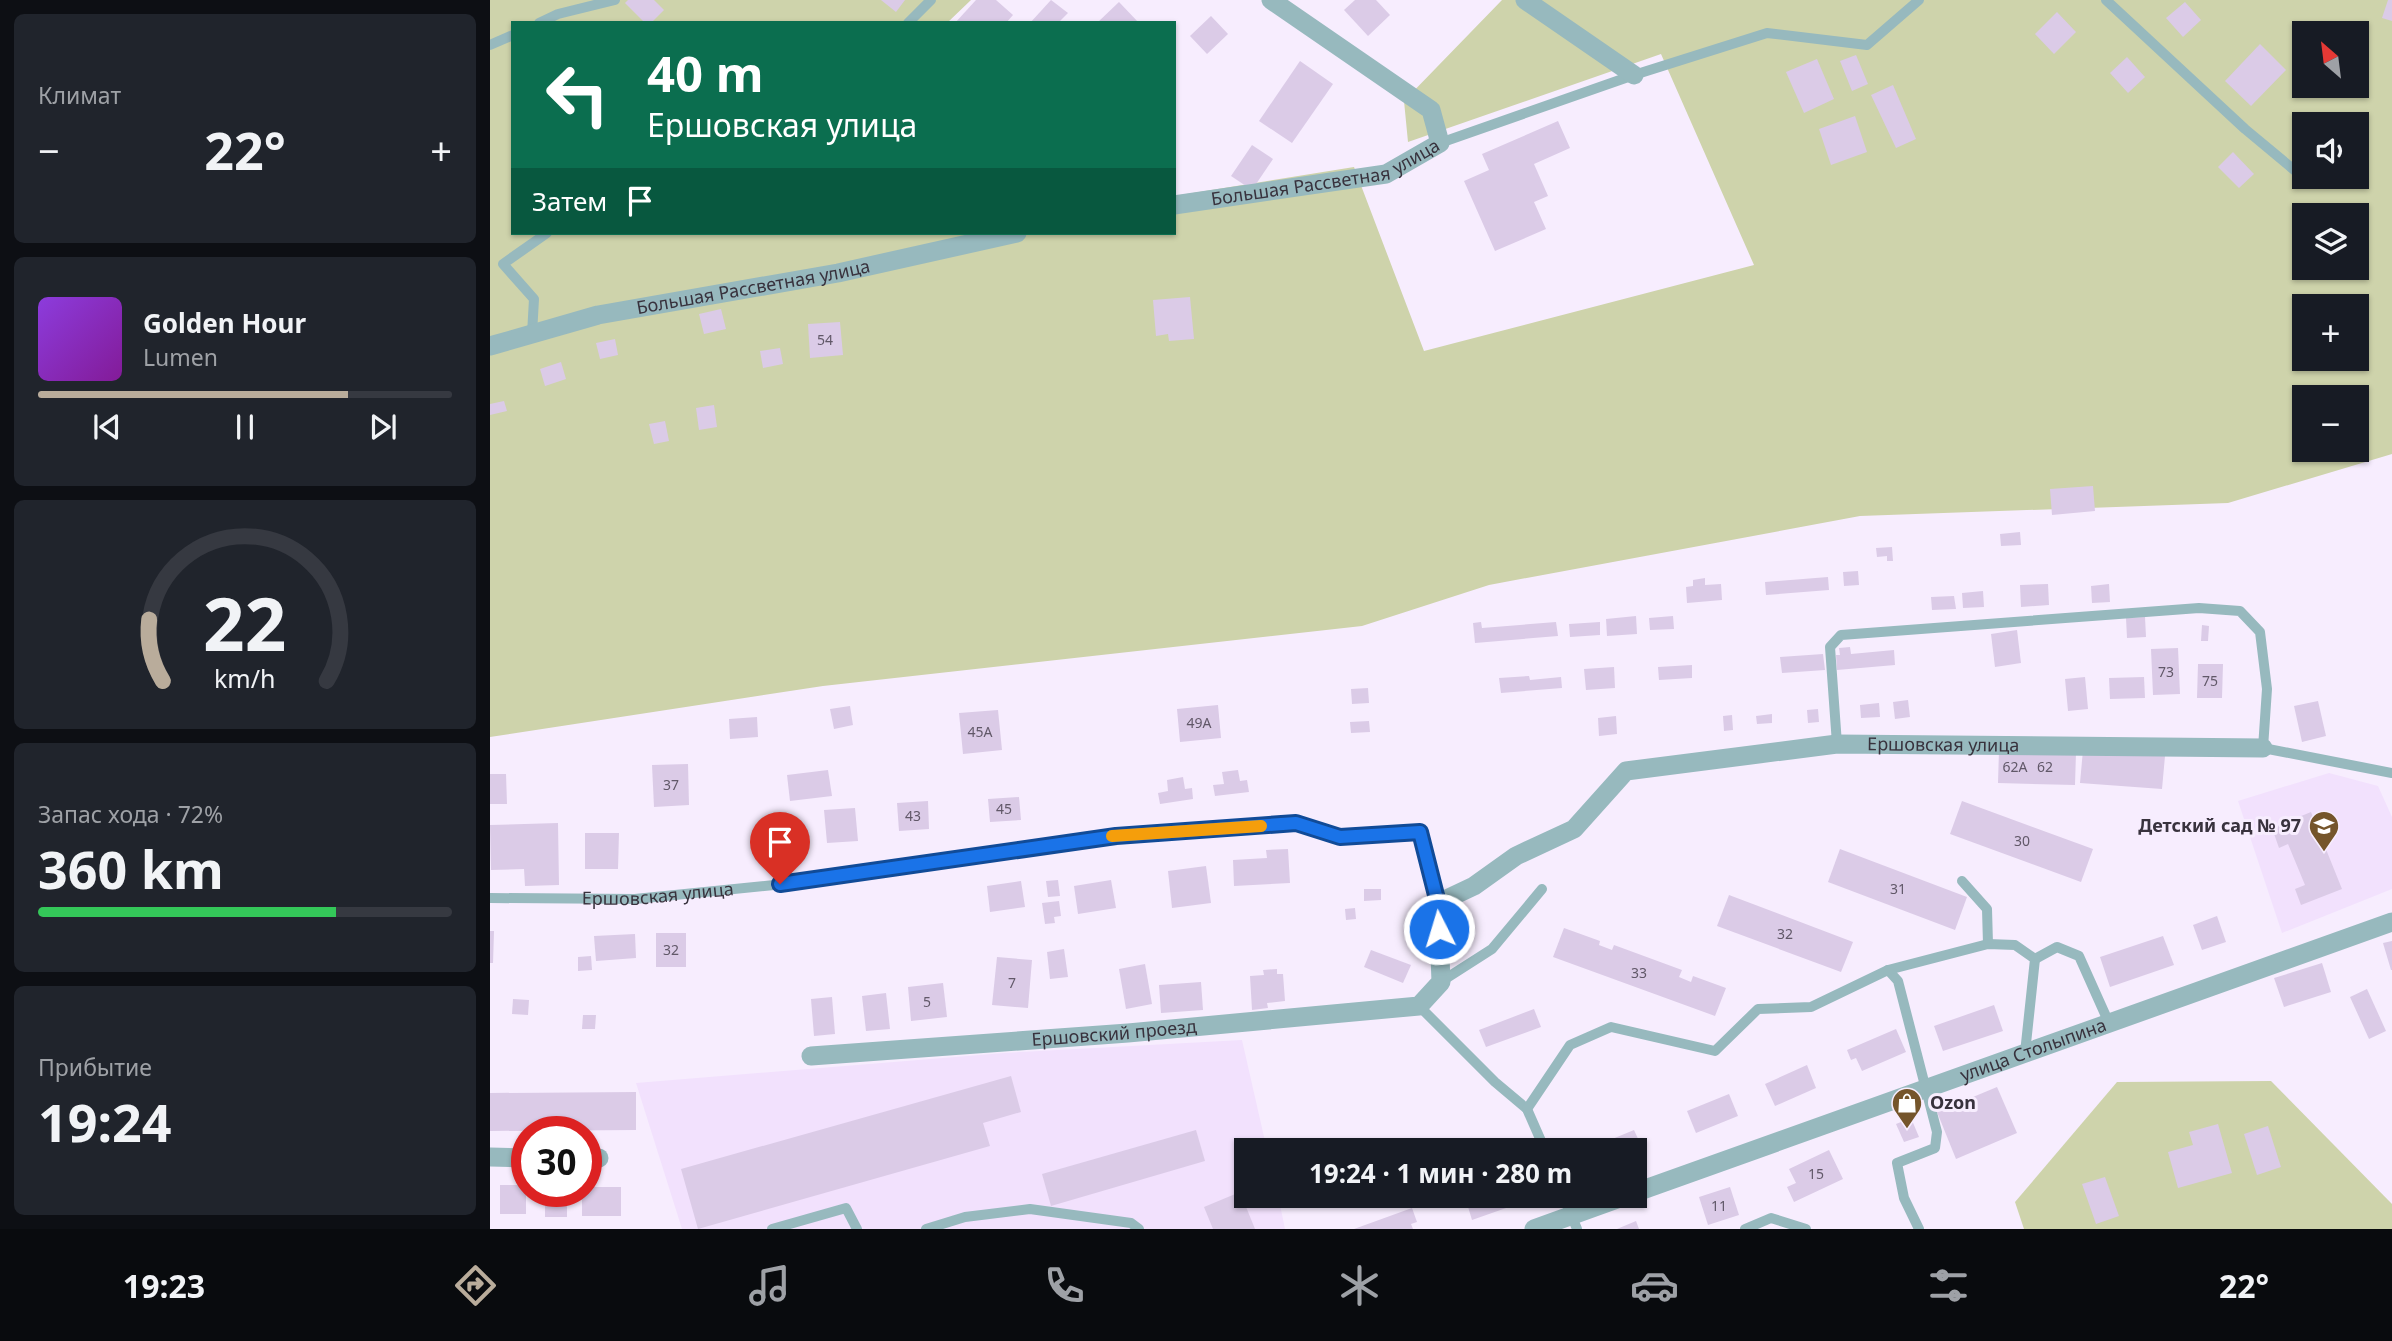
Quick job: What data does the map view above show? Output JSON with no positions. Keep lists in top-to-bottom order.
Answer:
{
  "streets": {
    "street": [
      "Большая Рассветная улица",
      "Ершовская улица",
      "Ершовский проезд",
      "улица Столыпина"
    ]
  },
  "places": {
    "school or university": ["Детский сад № 97"],
    "shop": ["Ozon"]
  },
  "house_numbers": [
    "54",
    "73",
    "75",
    "49А",
    "45А",
    "62А",
    "62",
    "37",
    "45",
    "43",
    "30",
    "31",
    "32",
    "32",
    "33",
    "7",
    "5",
    "15",
    "11"
  ],
  "north": "top left",
  "page": {
    "tile": [
      "Климат",
      ["Запас хода · 72%", "360 km"],
      ["Прибытие", "19:24"]
    ],
    "map_buttons": ["+", "−"],
    "turn": ["40 m", "Ершовская улица"],
    "heat": ["−", "22°", "+"],
    "then": "Затем",
    "song": ["Golden Hour", "Lumen"],
    "limit": "30",
    "trip": "19:24 · 1 мин · 280 m",
    "tabs": ["19:23", "22°"],
    "gauge": ["22", "km/h"]
  }
}
